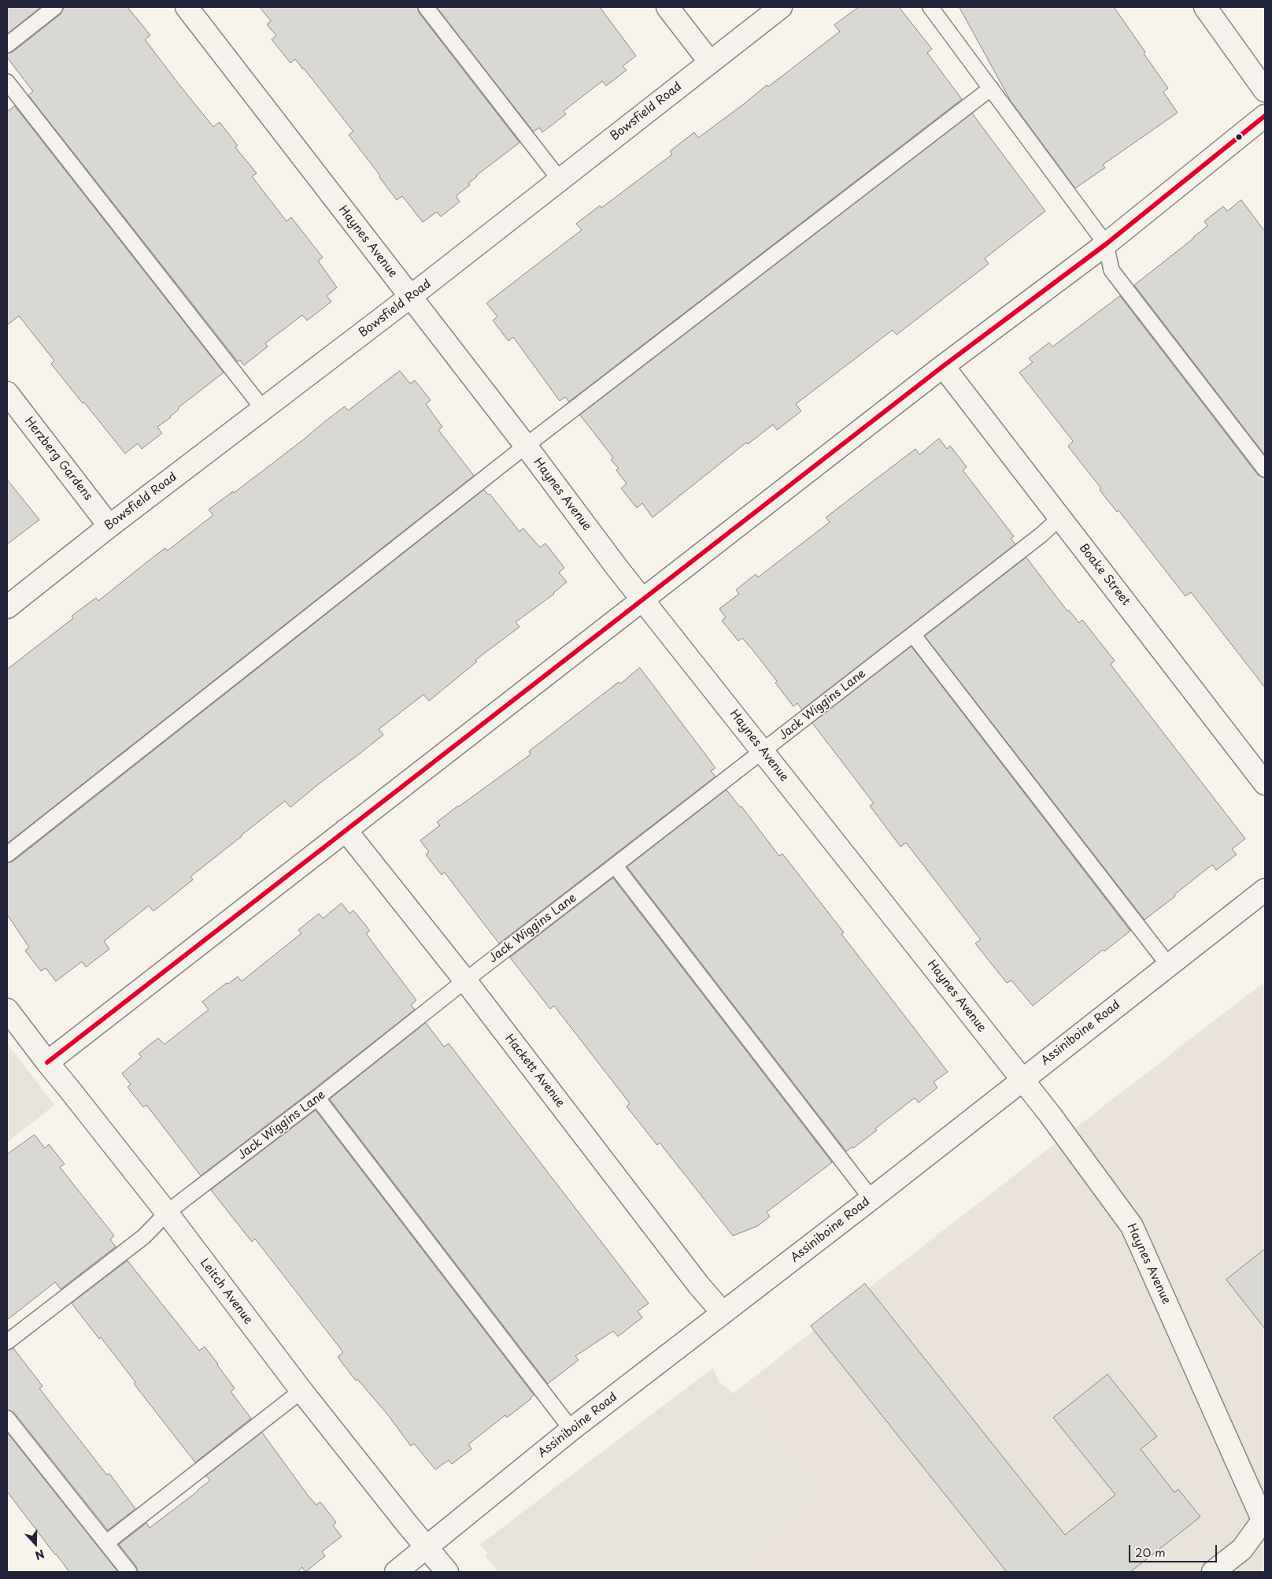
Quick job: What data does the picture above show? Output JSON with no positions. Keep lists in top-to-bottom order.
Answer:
{
  "streets": {
    "street": [
      "Bowsfield Road",
      "Haynes Avenue",
      "Herzberg Gardens",
      "Boake Street",
      "Assiniboine Road",
      "Hackett Avenue",
      "Leitch Avenue"
    ],
    "lane": ["Jack Wiggins Lane"]
  },
  "crossings": [
    ["Bowsfield Road", "Haynes Avenue"],
    ["Bowsfield Road", "Herzberg Gardens"],
    ["Haynes Avenue", "Jack Wiggins Lane"],
    ["Haynes Avenue", "Assiniboine Road"],
    ["Boake Street", "Jack Wiggins Lane"],
    ["Jack Wiggins Lane", "Hackett Avenue"],
    ["Jack Wiggins Lane", "Leitch Avenue"],
    ["Assiniboine Road", "Hackett Avenue"],
    ["Assiniboine Road", "Leitch Avenue"]
  ],
  "scale_bar": "20 m",
  "north": "bottom"
}
